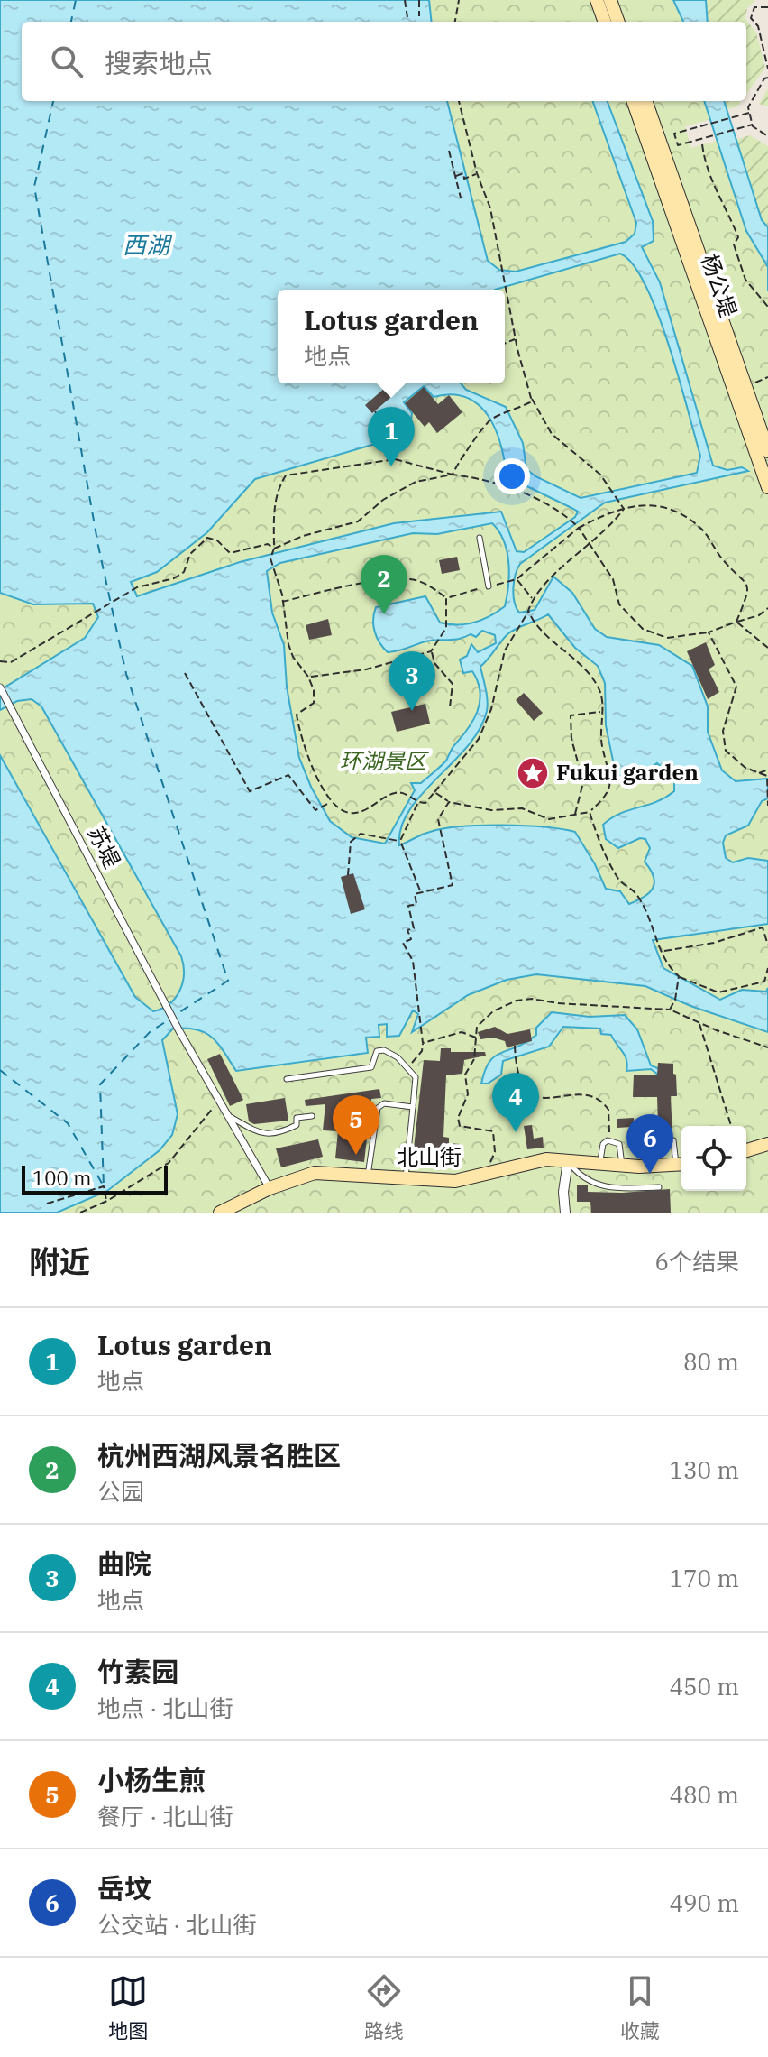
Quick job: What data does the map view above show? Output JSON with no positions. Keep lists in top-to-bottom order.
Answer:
{
  "streets": {
    "main road": ["杨公堤", "北山街"],
    "street": ["苏堤"]
  },
  "water": ["西湖"],
  "parks": ["环湖景区"],
  "places": {
    "place": ["Fukui garden"]
  },
  "scale_bar": "100 m",
  "page": {
    "search": "搜索地点",
    "popup": ["Lotus garden", "地点"],
    "pins": [
      "1",
      "2",
      "3",
      "4",
      "5",
      "6"
    ],
    "scale": "100 m",
    "heading": ["附近", "6个结果"],
    "list": [
      {
        "mark": "1",
        "name": "Lotus garden",
        "note": "地点",
        "value": "80 m"
      },
      {
        "mark": "2",
        "name": "杭州西湖风景名胜区",
        "note": "公园",
        "value": "130 m"
      },
      {
        "mark": "3",
        "name": "曲院",
        "note": "地点",
        "value": "170 m"
      },
      {
        "mark": "4",
        "name": "竹素园",
        "note": "地点 · 北山街",
        "value": "450 m"
      },
      {
        "mark": "5",
        "name": "小杨生煎",
        "note": "餐厅 · 北山街",
        "value": "480 m"
      },
      {
        "mark": "6",
        "name": "岳坟",
        "note": "公交站 · 北山街",
        "value": "490 m"
      }
    ],
    "nav": ["地图", "路线", "收藏"]
  }
}
